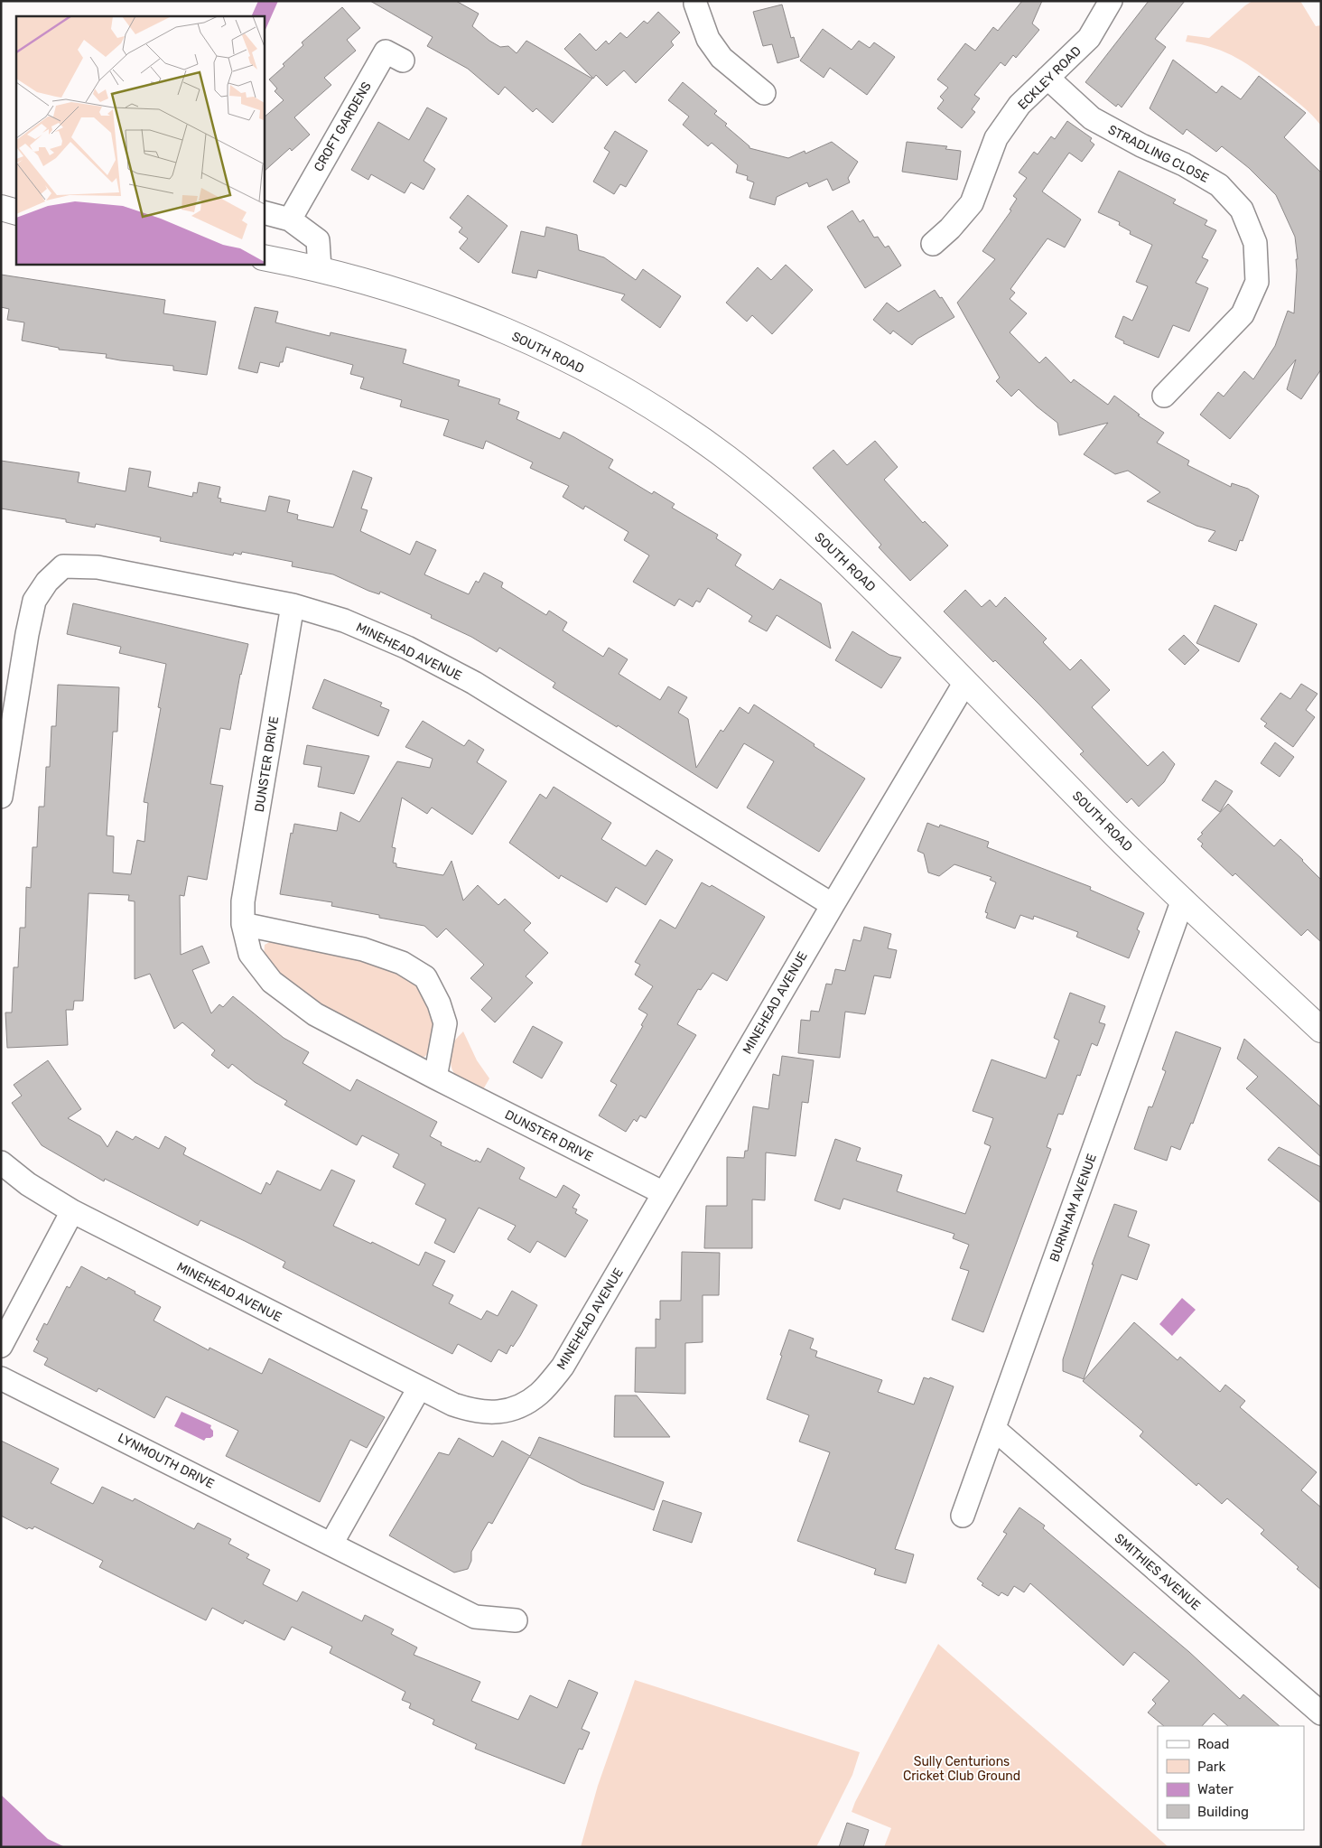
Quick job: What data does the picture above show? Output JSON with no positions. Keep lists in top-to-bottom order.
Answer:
{
  "streets": {
    "main road": ["SOUTH ROAD"],
    "street": [
      "ECKLEY ROAD",
      "CROFT GARDENS",
      "STRADLING CLOSE",
      "MINEHEAD AVENUE",
      "DUNSTER DRIVE",
      "BURNHAM AVENUE",
      "LYNMOUTH DRIVE",
      "SMITHIES AVENUE"
    ]
  },
  "crossings": [
    ["ECKLEY ROAD", "STRADLING CLOSE"],
    ["SOUTH ROAD", "MINEHEAD AVENUE"],
    ["SOUTH ROAD", "BURNHAM AVENUE"],
    ["MINEHEAD AVENUE", "DUNSTER DRIVE"],
    ["BURNHAM AVENUE", "SMITHIES AVENUE"]
  ],
  "parks": ["Sully Centurions Cricket Club Ground"],
  "legend": [
    "Road",
    "Park",
    "Water",
    "Building"
  ]
}
